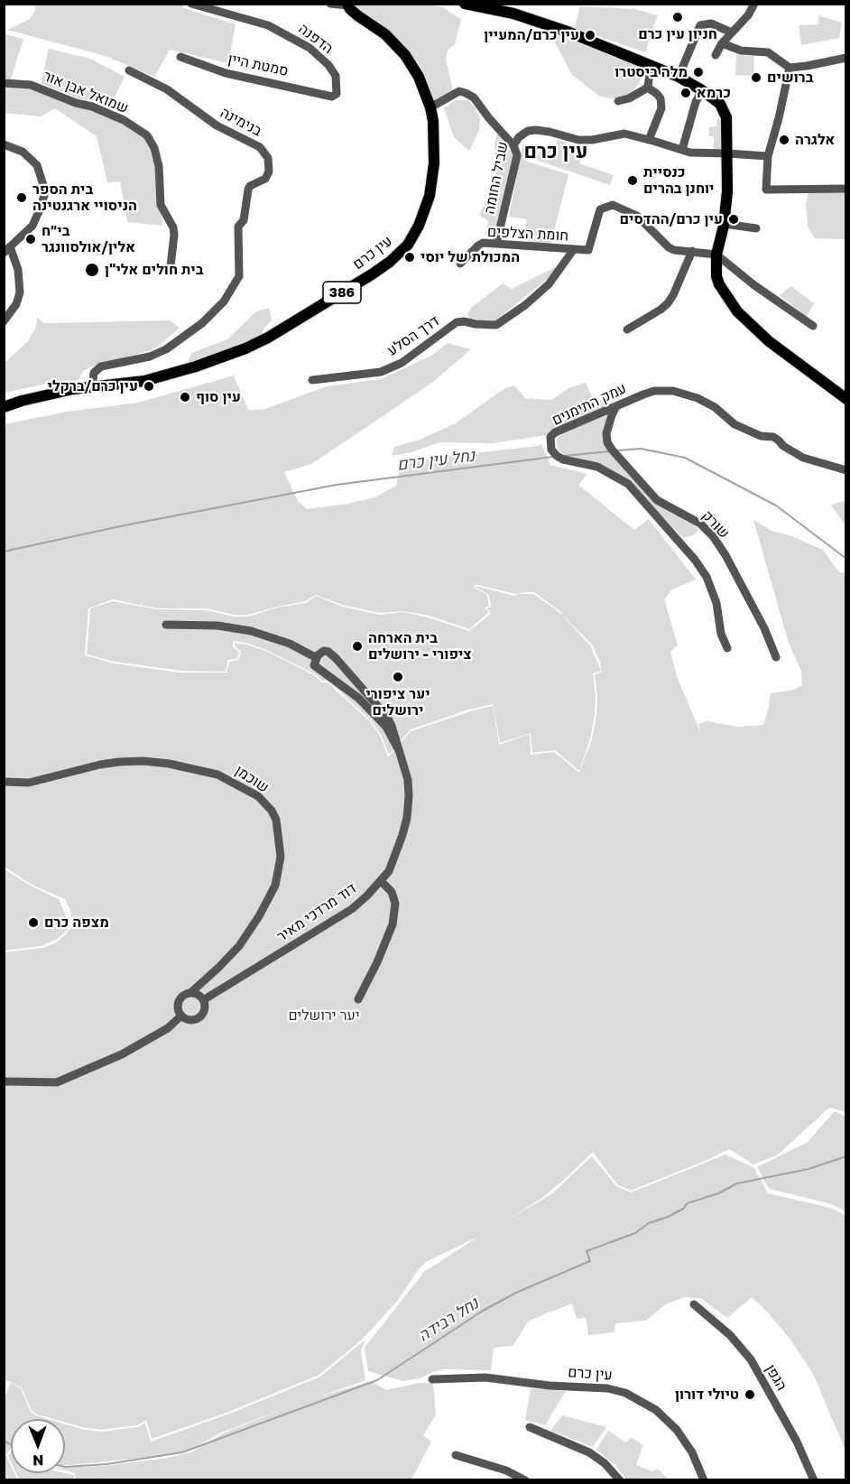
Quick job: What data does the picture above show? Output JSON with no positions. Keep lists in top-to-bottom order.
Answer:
{
  "streets": {
    "main road": ["עין כרם", "386"],
    "street": [
      "הדפנה",
      "סמטת היין",
      "שמואל אבן אור",
      "בנימינה",
      "שביל החומה",
      "חומת הצלפים",
      "דרך הסלע",
      "עמק התימנים",
      "שורק",
      "שוכמן",
      "דוד מרדכי מאיר",
      "הגפן"
    ]
  },
  "crossings": [
    ["הדפנה", "סמטת היין"],
    ["בנימינה", "עין כרם"],
    ["שביל החומה", "חומת הצלפים"],
    ["חומת הצלפים", "דרך הסלע"],
    ["עמק התימנים", "שורק"],
    ["שוכמן", "דוד מרדכי מאיר"]
  ],
  "districts": ["עין כרם"],
  "water": ["נחל עין כרם", "נחל רבידה"],
  "parks": ["יער ירושלים"],
  "places": [
    "חניון עין כרם",
    "עין כרם/המעיין",
    "מלה ביסטרו",
    "ברושים",
    "כרמא",
    "אלגרה",
    "כנסיית יוחנן בהרים",
    "בית הספר הניסויי ארגנטינה",
    "עין כרם/ההדסים",
    "בי״ח אלין/אולסוונגר",
    "המכולת של יוסי",
    "בית חולים אלי\"ן",
    "עין כרם/ברקלי",
    "עין סוף",
    "בית הארחה ציפורי - ירושלים",
    "יער ציפורי ירושלים",
    "מצפה כרם",
    "טיולי דורון"
  ],
  "north": "bottom"
}
